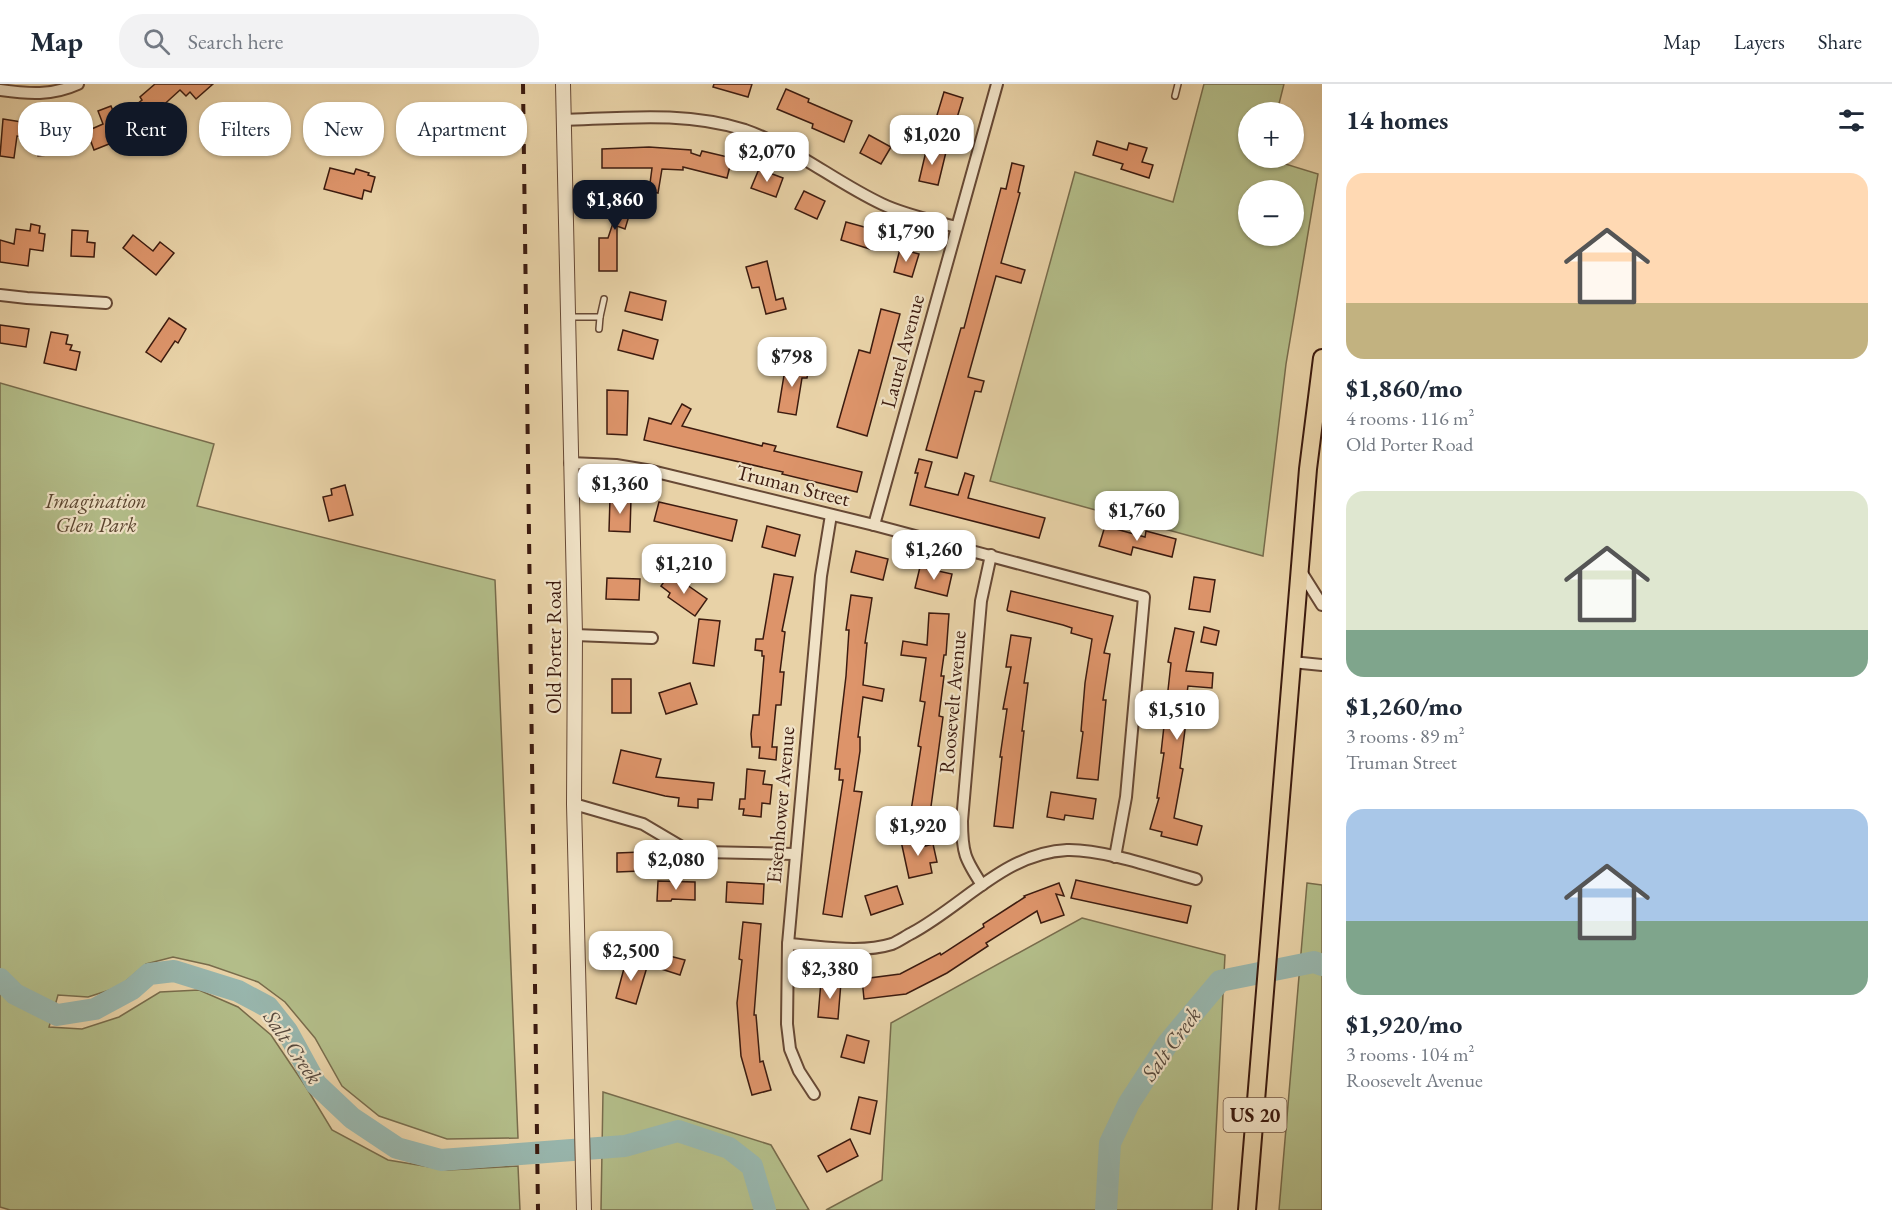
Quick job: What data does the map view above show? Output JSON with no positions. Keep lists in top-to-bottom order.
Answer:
{
  "streets": {
    "main road": ["US 20"],
    "street": [
      "Laurel Avenue",
      "Truman Street",
      "Old Porter Road",
      "Roosevelt Avenue",
      "Eisenhower Avenue"
    ]
  },
  "crossings": [
    ["Laurel Avenue", "Truman Street"],
    ["Truman Street", "Old Porter Road"],
    ["Truman Street", "Roosevelt Avenue"],
    ["Truman Street", "Eisenhower Avenue"]
  ],
  "water": ["Salt Creek"],
  "parks": ["Imagination Glen Park"],
  "page": {
    "header": "Map",
    "search": "Search here",
    "nav": ["Map", "Layers", "Share"],
    "heading": "14 homes",
    "map_buttons": ["+", "−"],
    "chip": [
      "Buy",
      "Rent",
      "Filters",
      "New",
      "Apartment"
    ],
    "price": [
      "$1,020",
      "$2,070",
      "$1,860",
      "$1,790",
      "$798",
      "$1,360",
      "$1,760",
      "$1,260",
      "$1,210",
      "$1,510",
      "$1,920",
      "$2,080",
      "$2,500",
      "$2,380"
    ],
    "list": [
      {
        "name": "$1,860/mo",
        "note": "4 rooms · 116 m² · Old Porter Road"
      },
      {
        "name": "$1,260/mo",
        "note": "3 rooms · 89 m² · Truman Street"
      },
      {
        "name": "$1,920/mo",
        "note": "3 rooms · 104 m² · Roosevelt Avenue"
      }
    ]
  }
}
